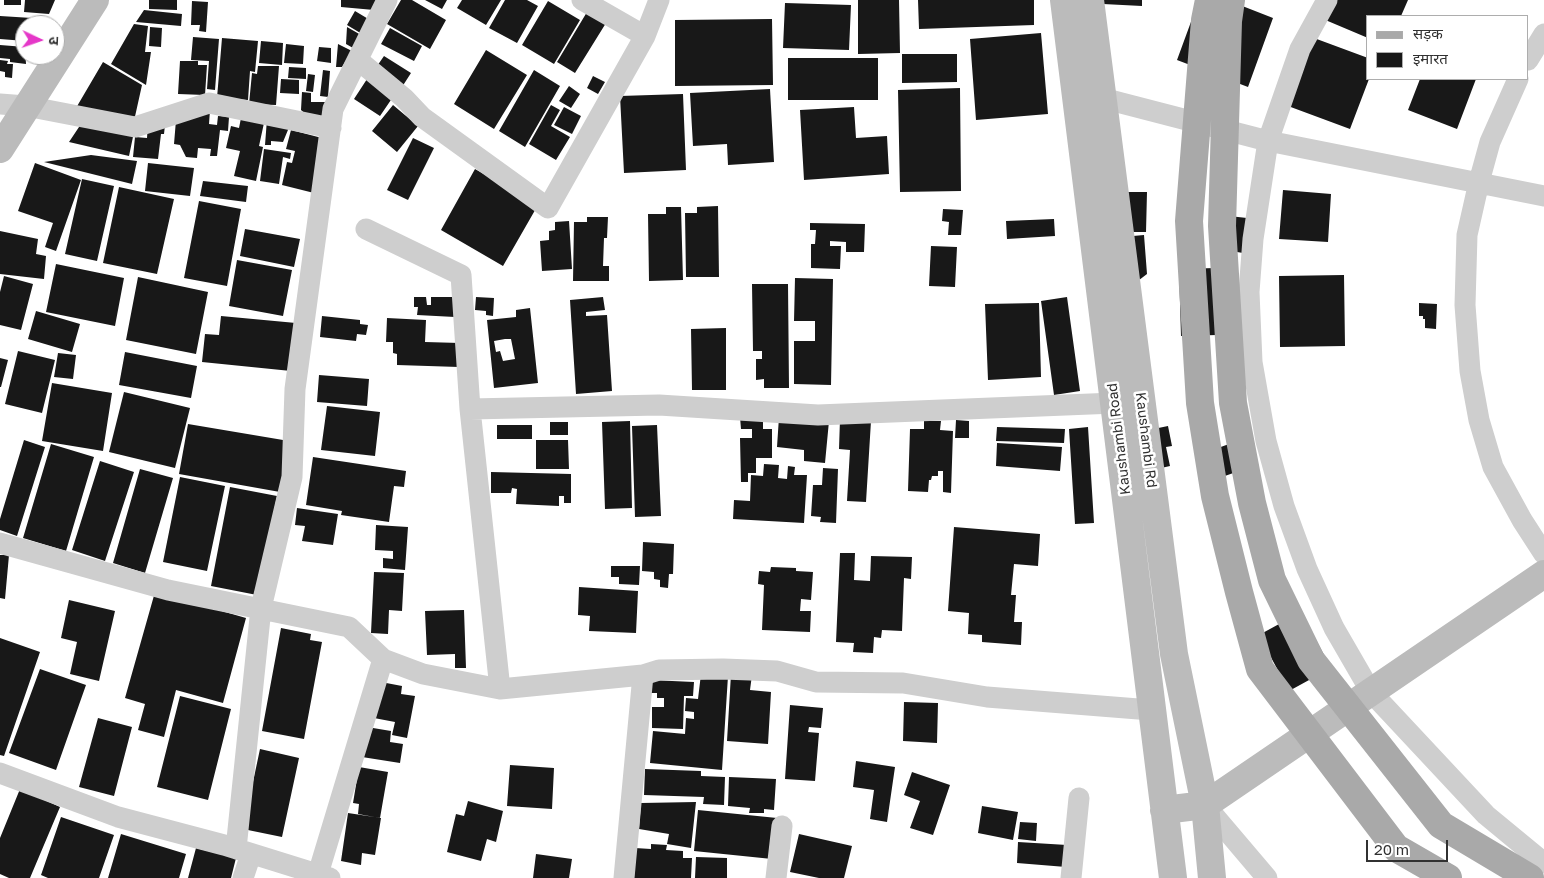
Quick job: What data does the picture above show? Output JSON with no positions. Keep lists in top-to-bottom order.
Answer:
{
  "streets": {
    "main road": ["Kaushambi Road", "Kaushambi Rd"]
  },
  "crossings": [
    ["Kaushambi Road", "Kaushambi Rd"]
  ],
  "legend": ["सड़क", "इमारत"],
  "scale_bar": "20 m",
  "north": "right"
}
